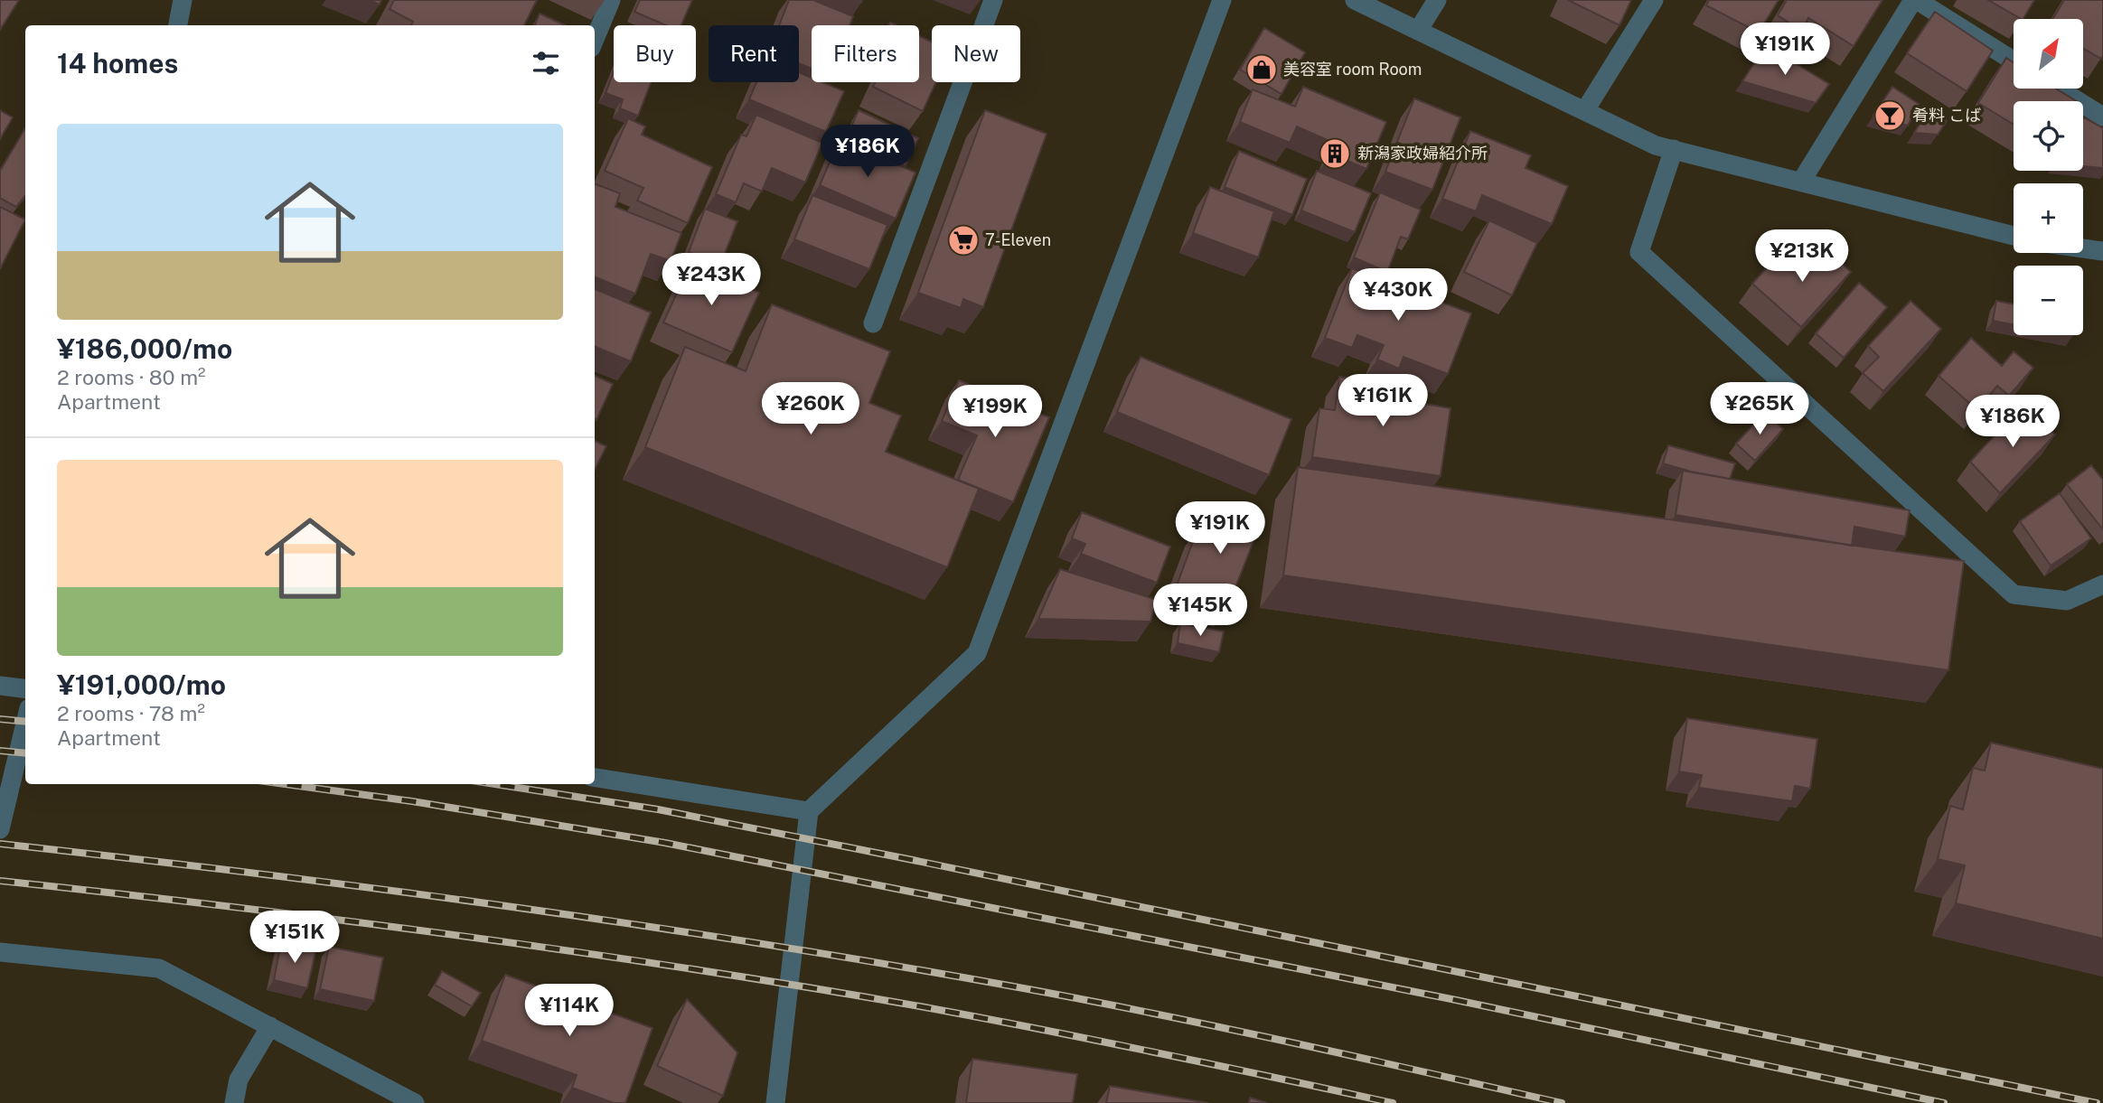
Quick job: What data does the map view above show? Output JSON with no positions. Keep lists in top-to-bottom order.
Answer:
{
  "places": {
    "shop": ["美容室 room Room"],
    "bar": ["肴料 こば"],
    "building": ["新潟家政婦紹介所"],
    "supermarket": ["7-Eleven"]
  },
  "north": "top right",
  "page": {
    "map_buttons": ["+", "−"],
    "price": [
      "¥191K",
      "¥186K",
      "¥213K",
      "¥243K",
      "¥430K",
      "¥161K",
      "¥260K",
      "¥265K",
      "¥199K",
      "¥186K",
      "¥191K",
      "¥145K",
      "¥151K",
      "¥114K"
    ],
    "chip": [
      "Buy",
      "Rent",
      "Filters",
      "New"
    ],
    "heading": "14 homes",
    "list": [
      {
        "name": "¥186,000/mo",
        "note": "2 rooms · 80 m² · Apartment"
      },
      {
        "name": "¥191,000/mo",
        "note": "2 rooms · 78 m² · Apartment"
      }
    ]
  }
}
